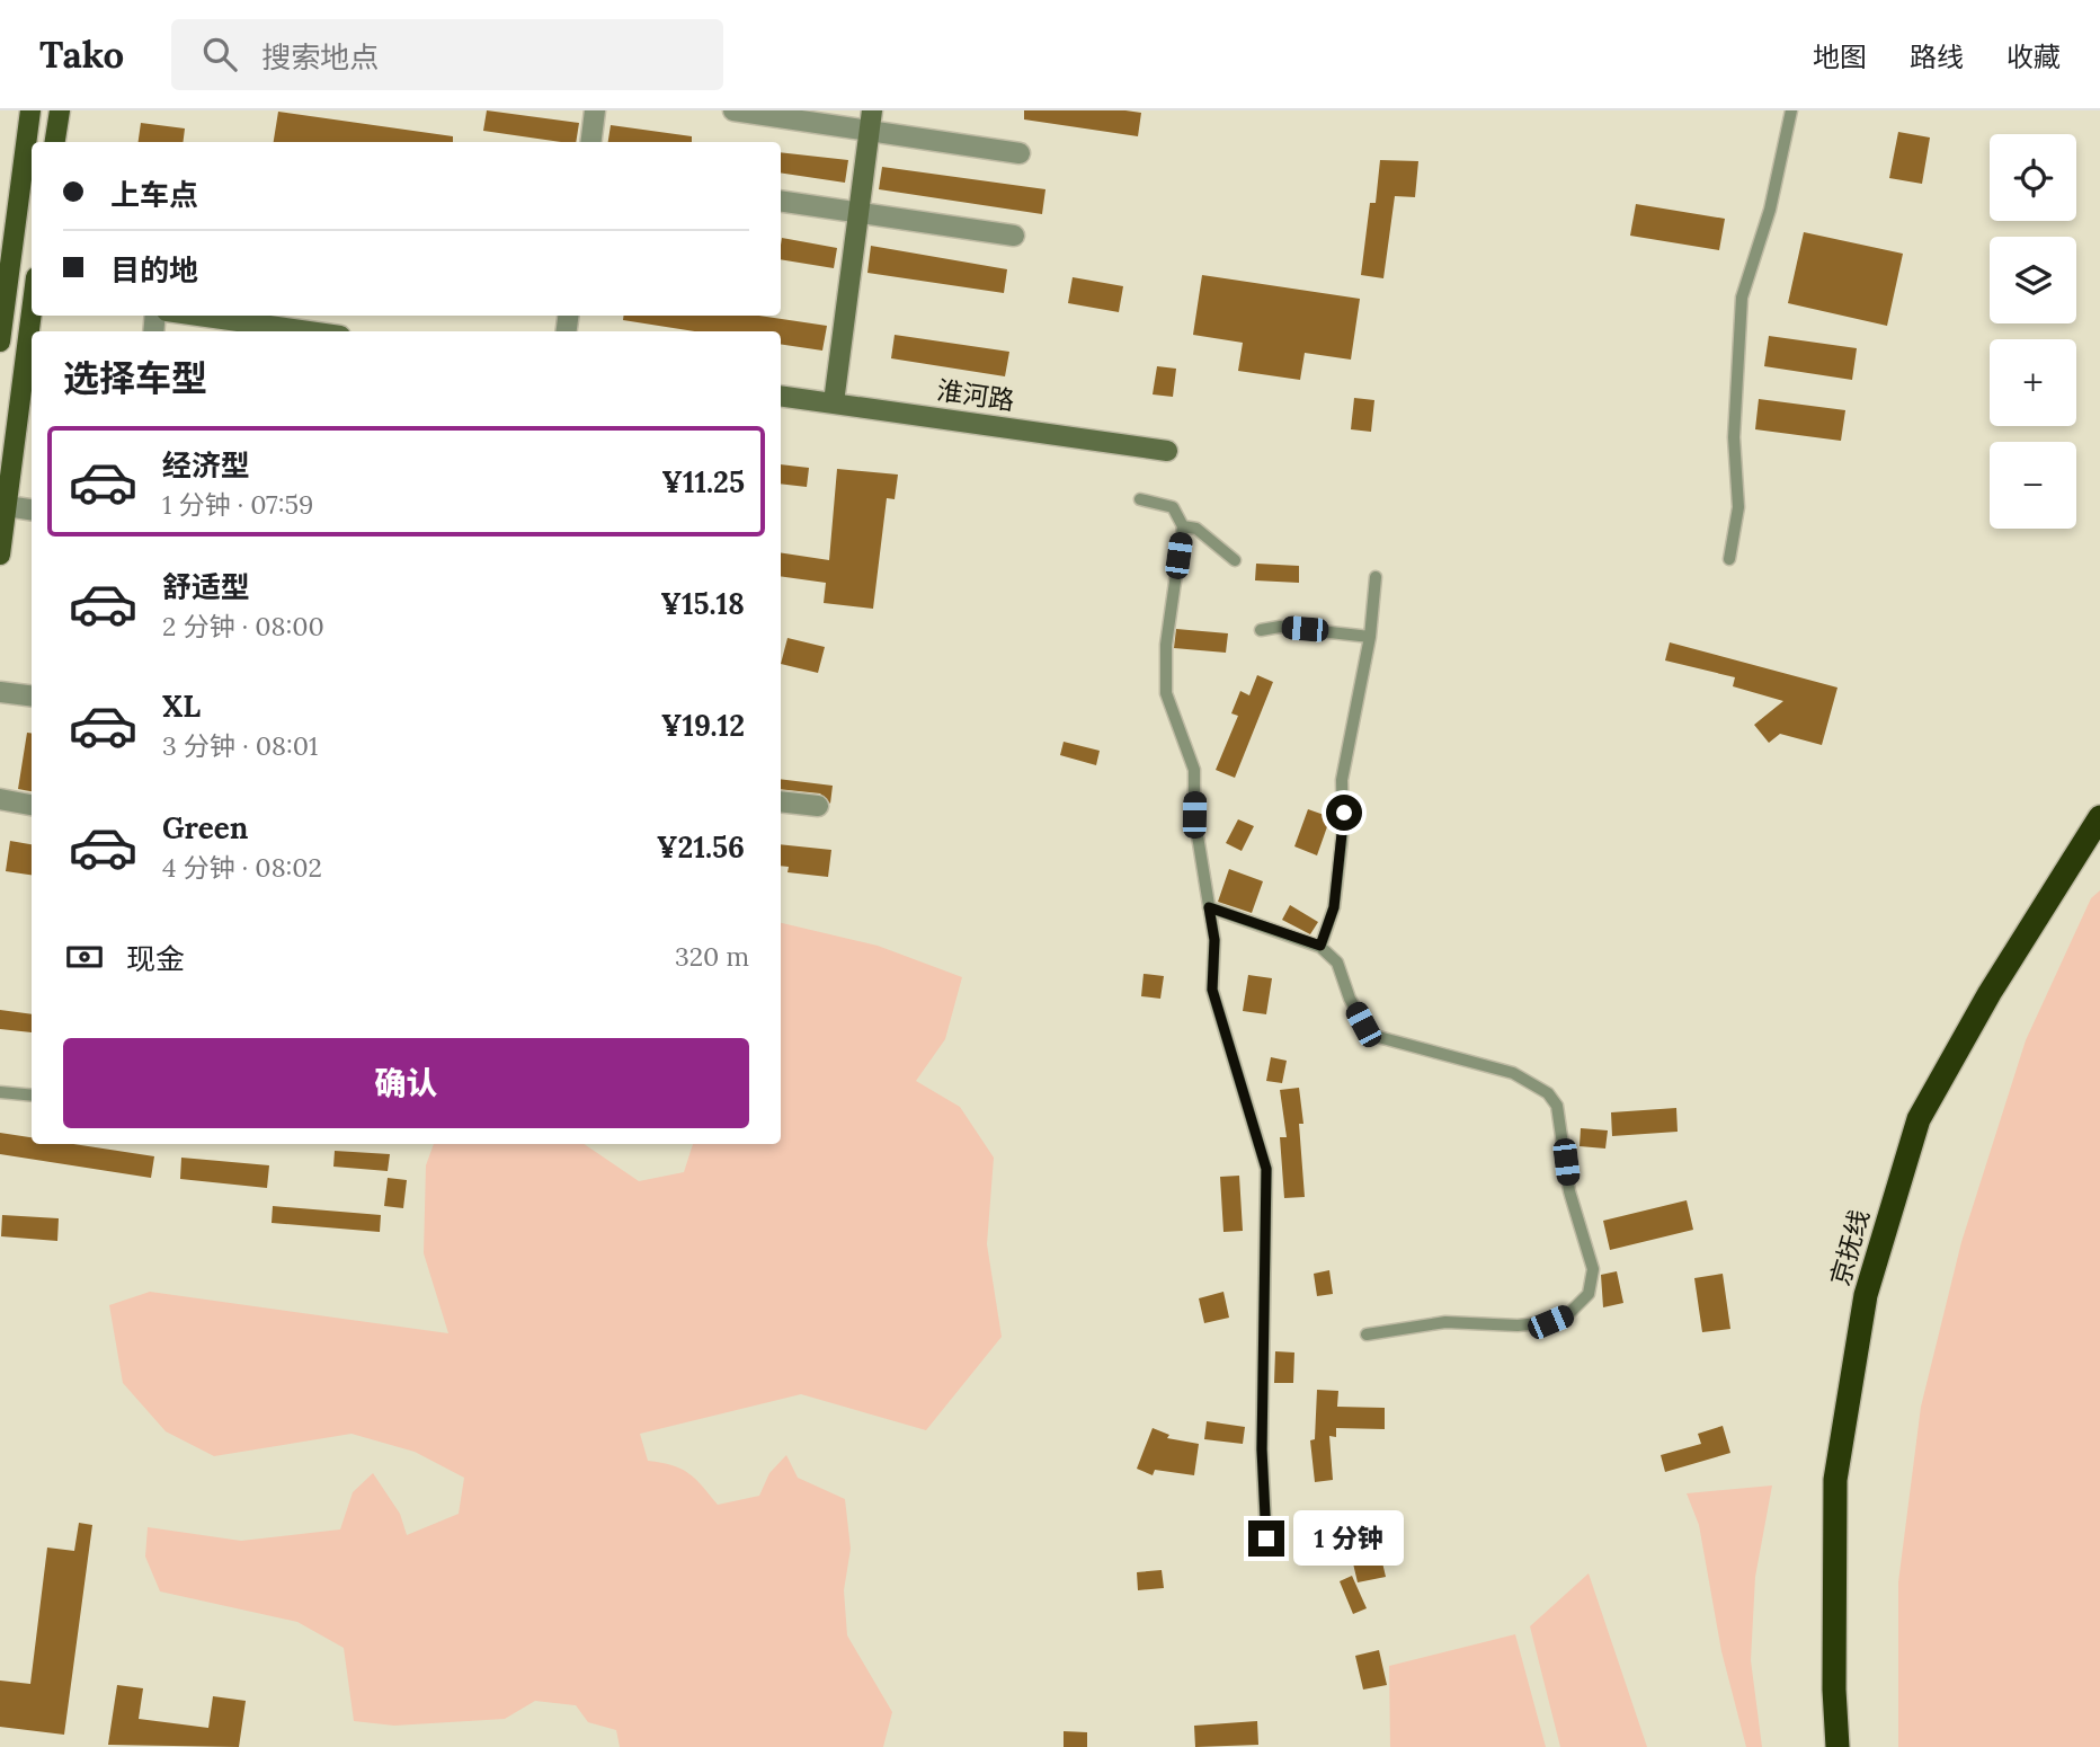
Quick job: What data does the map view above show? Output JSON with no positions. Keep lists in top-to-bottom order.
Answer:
{
  "streets": {
    "highway": ["京抚线"],
    "street": ["淮河路"]
  },
  "page": {
    "header": "Tako",
    "search": "搜索地点",
    "nav": ["地图", "路线", "收藏"],
    "map_buttons": ["+", "−"],
    "banner": ["上车点", "目的地"],
    "heading": "选择车型",
    "list": [
      {
        "name": "经济型",
        "note": "1 分钟 · 07:59",
        "value": "¥11.25"
      },
      {
        "name": "舒适型",
        "note": "2 分钟 · 08:00",
        "value": "¥15.18"
      },
      {
        "name": "XL",
        "note": "3 分钟 · 08:01",
        "value": "¥19.12"
      },
      {
        "name": "Green",
        "note": "4 分钟 · 08:02",
        "value": "¥21.56"
      }
    ],
    "pay": ["现金", "320 m"],
    "buttons": "确认",
    "bubble": "1 分钟"
  }
}
